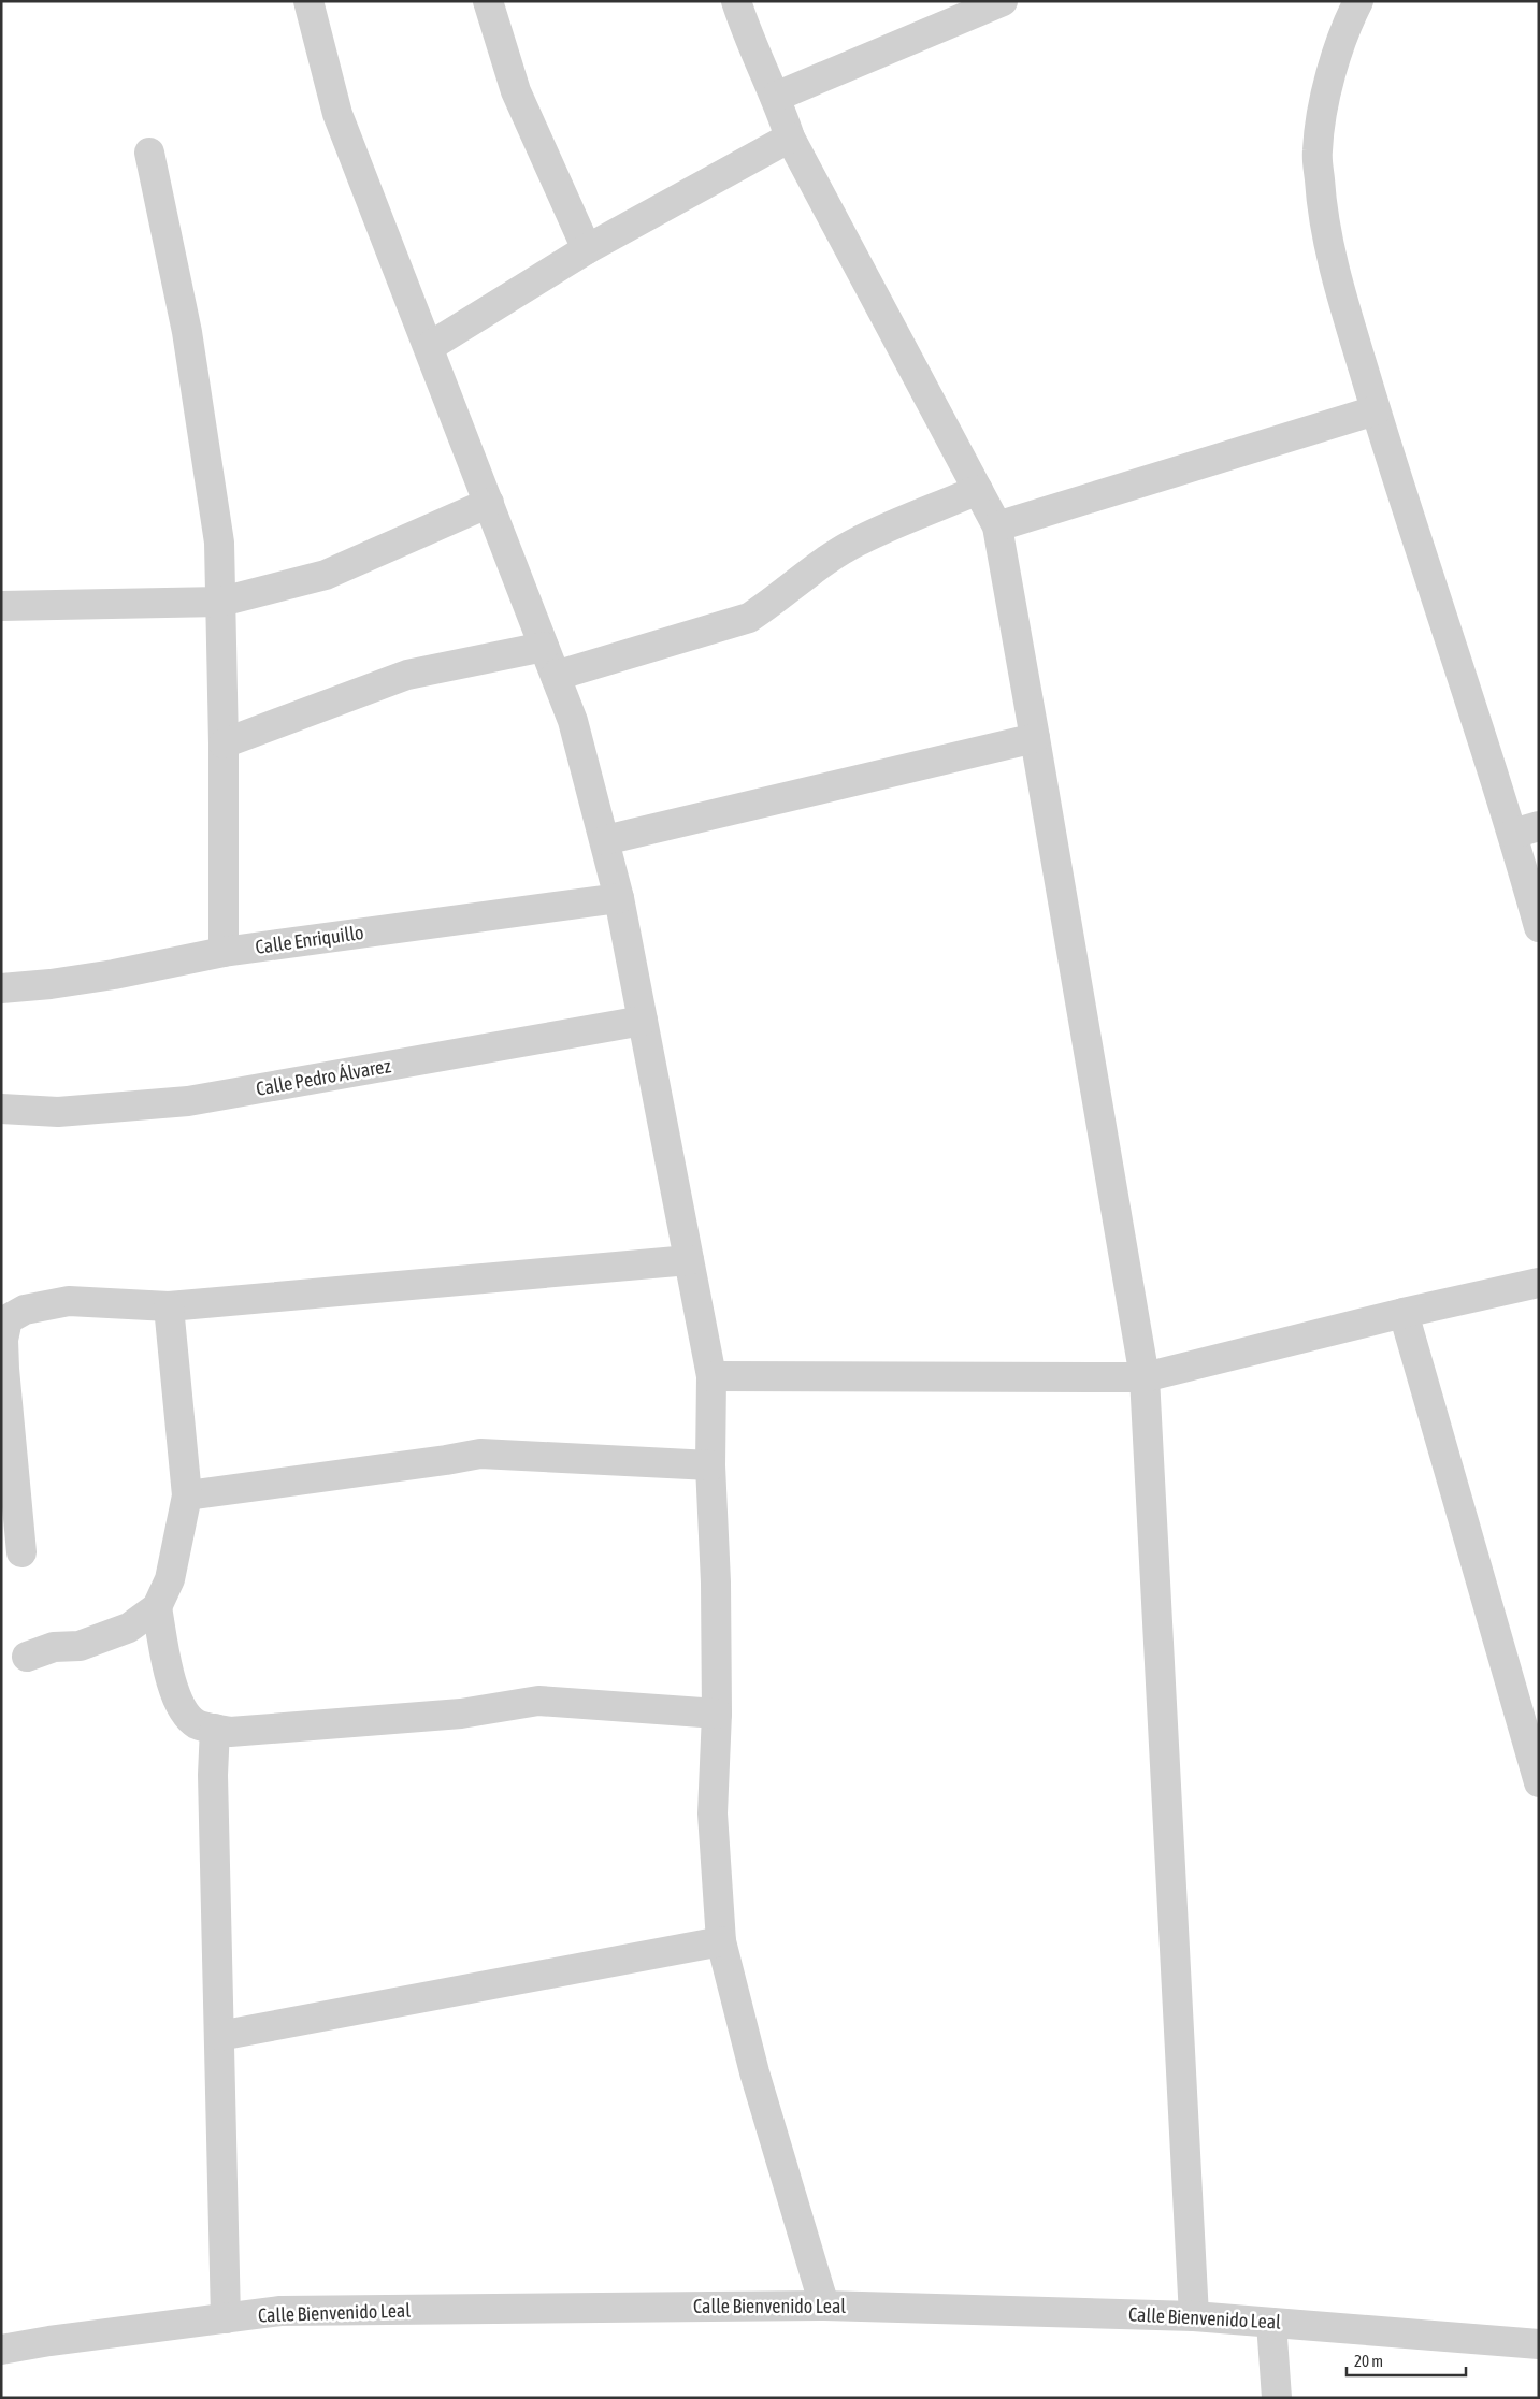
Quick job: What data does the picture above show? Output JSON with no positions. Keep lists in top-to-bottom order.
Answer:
{
  "streets": {
    "street": ["Calle Enriquillo", "Calle Pedro Álvarez", "Calle Bienvenido Leal"]
  },
  "scale_bar": "20 m"
}
